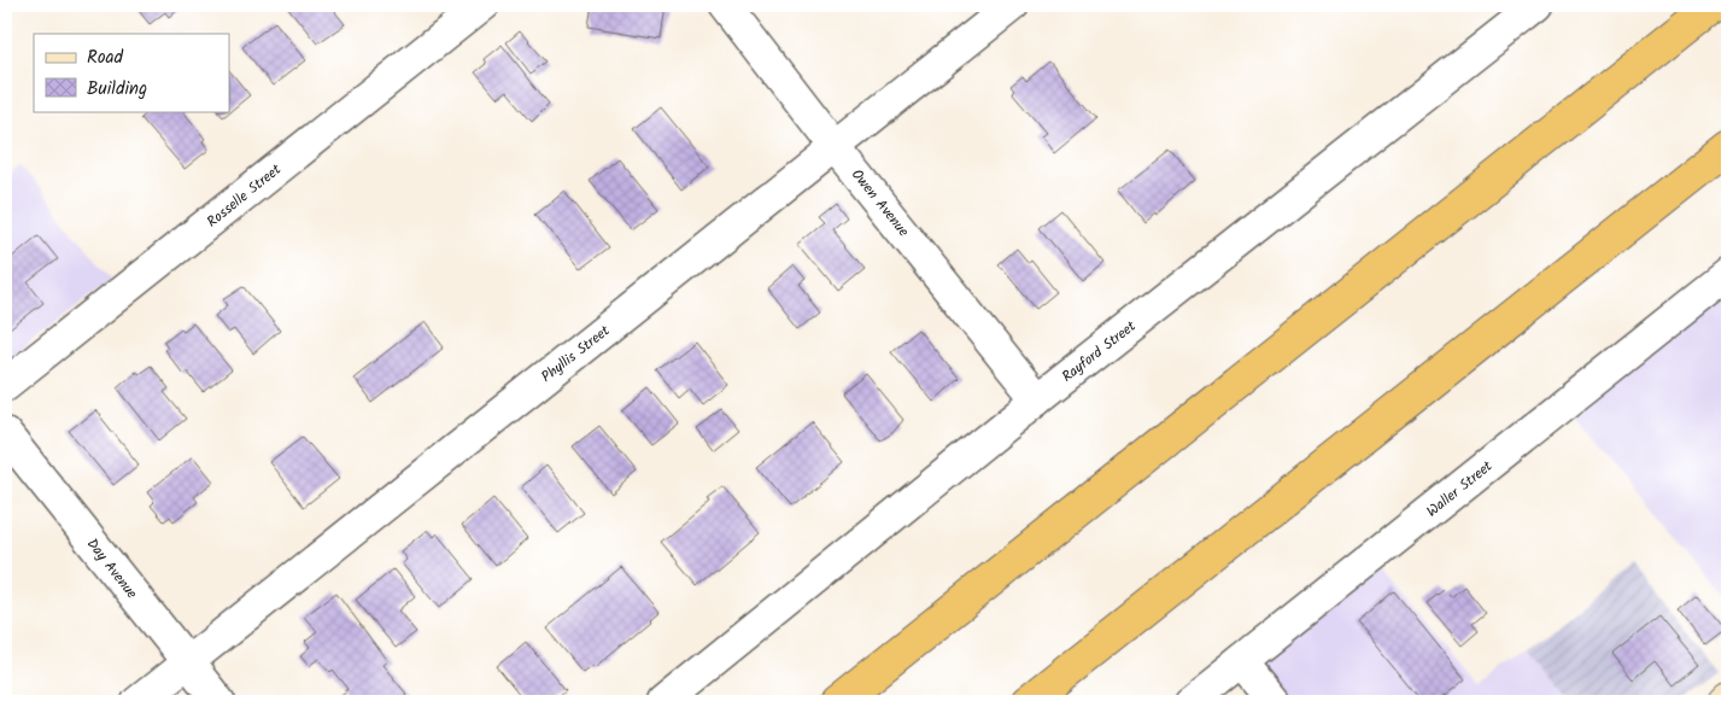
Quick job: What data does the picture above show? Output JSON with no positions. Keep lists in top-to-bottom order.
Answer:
{
  "streets": {
    "street": [
      "Rosselle Street",
      "Owen Avenue",
      "Rayford Street",
      "Phyllis Street",
      "Waller Street",
      "Day Avenue"
    ]
  },
  "crossings": [
    ["Owen Avenue", "Rayford Street"],
    ["Owen Avenue", "Phyllis Street"],
    ["Phyllis Street", "Day Avenue"]
  ],
  "legend": ["Road", "Building"]
}
